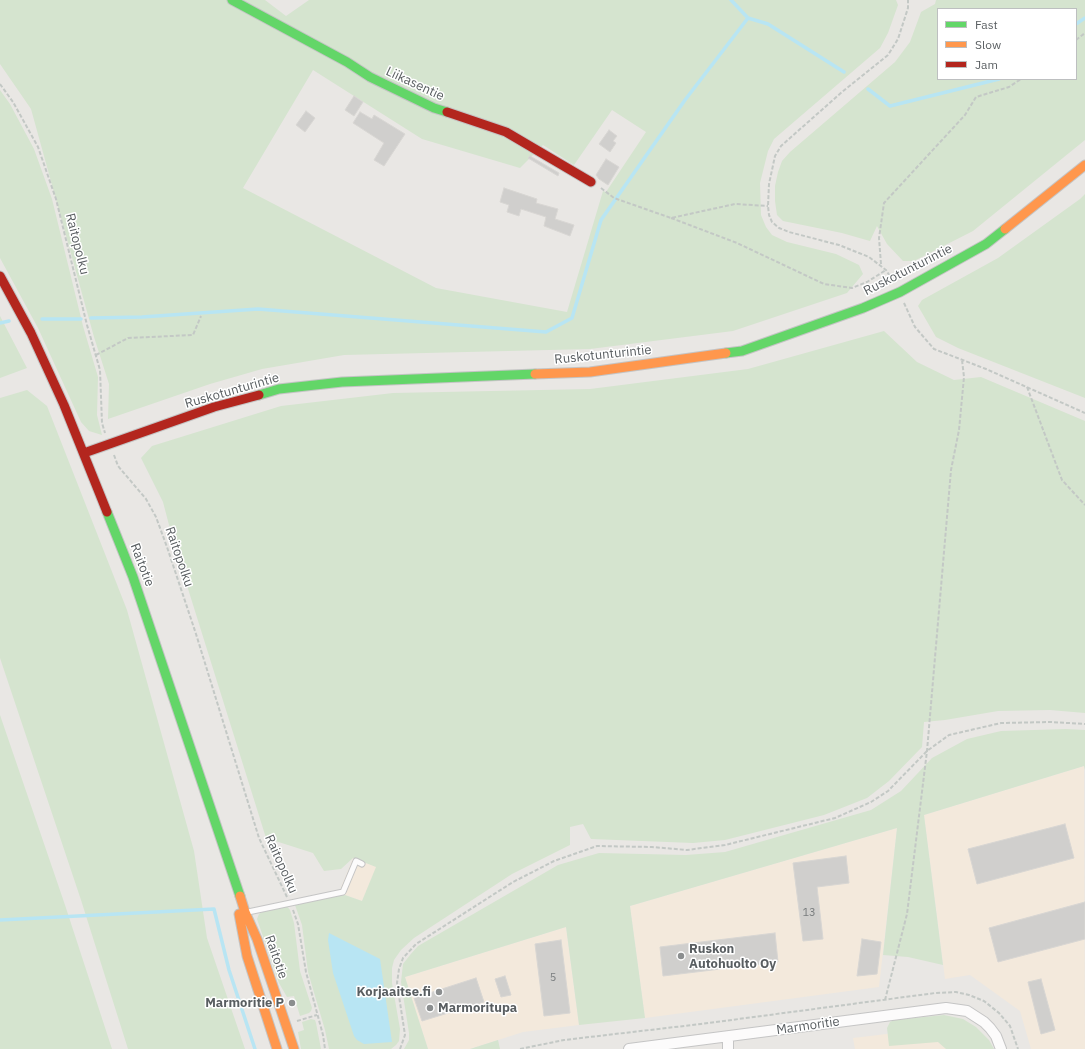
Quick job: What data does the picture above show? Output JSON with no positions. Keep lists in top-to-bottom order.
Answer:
{
  "streets": {
    "street": [
      "Liikasentie",
      "Ruskotunturintie",
      "Raitotie",
      "Marmoritie"
    ],
    "path": ["Raitopolku"]
  },
  "crossings": [
    ["Raitopolku", "Ruskotunturintie"],
    ["Ruskotunturintie", "Raitotie"]
  ],
  "places": [
    "Ruskon Autohuolto Oy",
    "Korjaaitse.fi",
    "Marmoritie P",
    "Marmoritupa"
  ],
  "house_numbers": ["13", "5"],
  "legend": ["Fast", "Slow", "Jam"]
}
